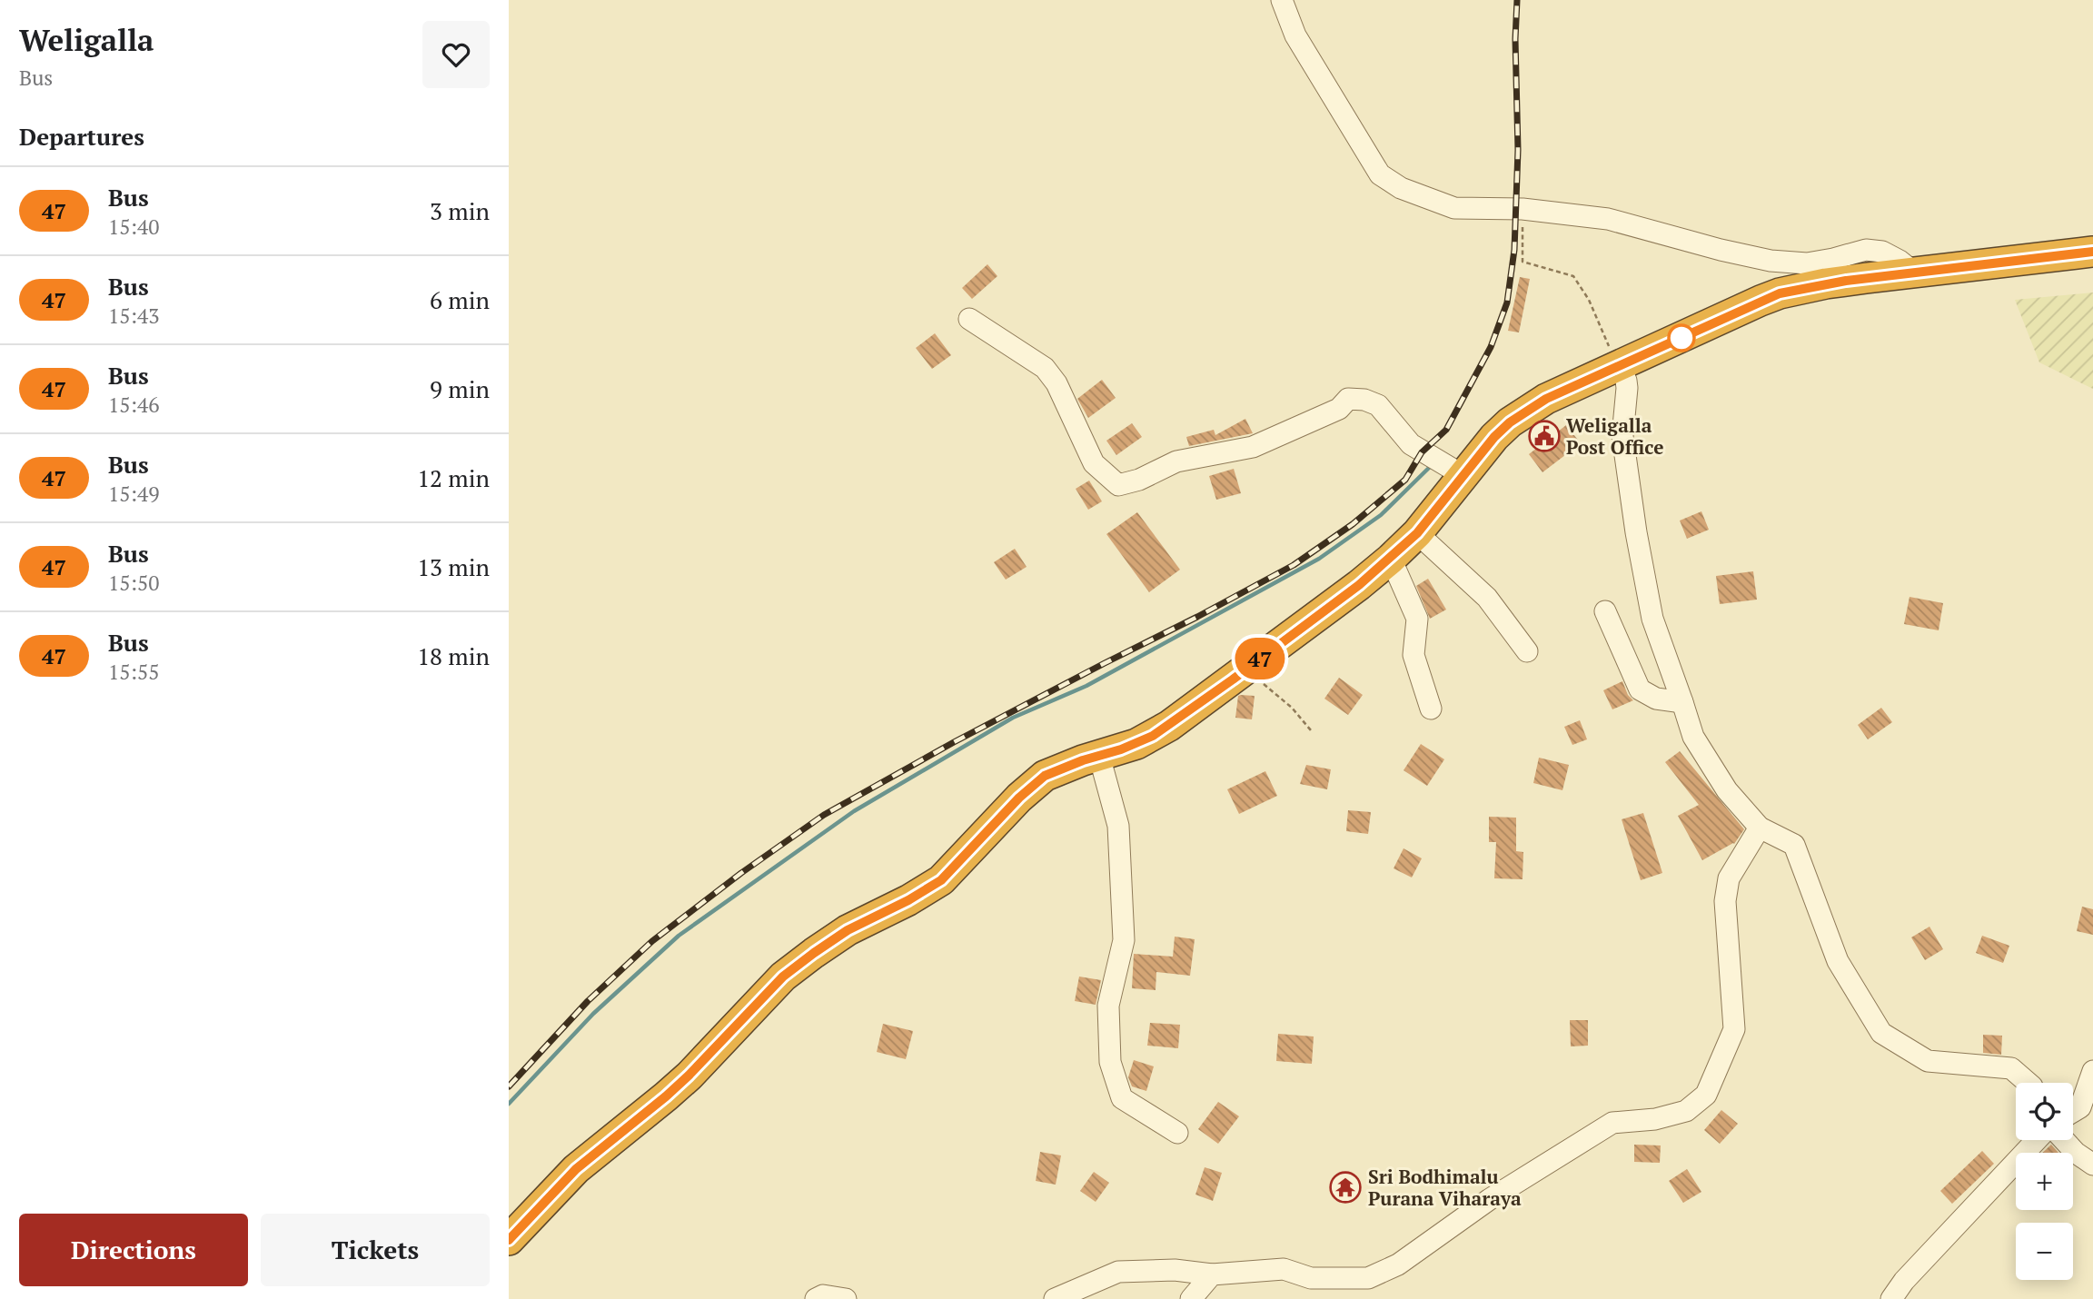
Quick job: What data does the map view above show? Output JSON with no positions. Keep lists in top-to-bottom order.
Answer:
{
  "places": {
    "public building": ["Weligalla Post Office"],
    "temple": ["Sri Bodhimalu Purana Viharaya"]
  },
  "lines": ["bus line 47"],
  "page": {
    "heading": [
      ["Weligalla", "Bus"],
      "Departures"
    ],
    "on_map": "47",
    "list": [
      {
        "mark": "47",
        "name": "Bus",
        "note": "15:40",
        "value": "3 min"
      },
      {
        "mark": "47",
        "name": "Bus",
        "note": "15:43",
        "value": "6 min"
      },
      {
        "mark": "47",
        "name": "Bus",
        "note": "15:46",
        "value": "9 min"
      },
      {
        "mark": "47",
        "name": "Bus",
        "note": "15:49",
        "value": "12 min"
      },
      {
        "mark": "47",
        "name": "Bus",
        "note": "15:50",
        "value": "13 min"
      },
      {
        "mark": "47",
        "name": "Bus",
        "note": "15:55",
        "value": "18 min"
      }
    ],
    "map_buttons": ["+", "−"],
    "buttons": ["Directions", "Tickets"]
  }
}
